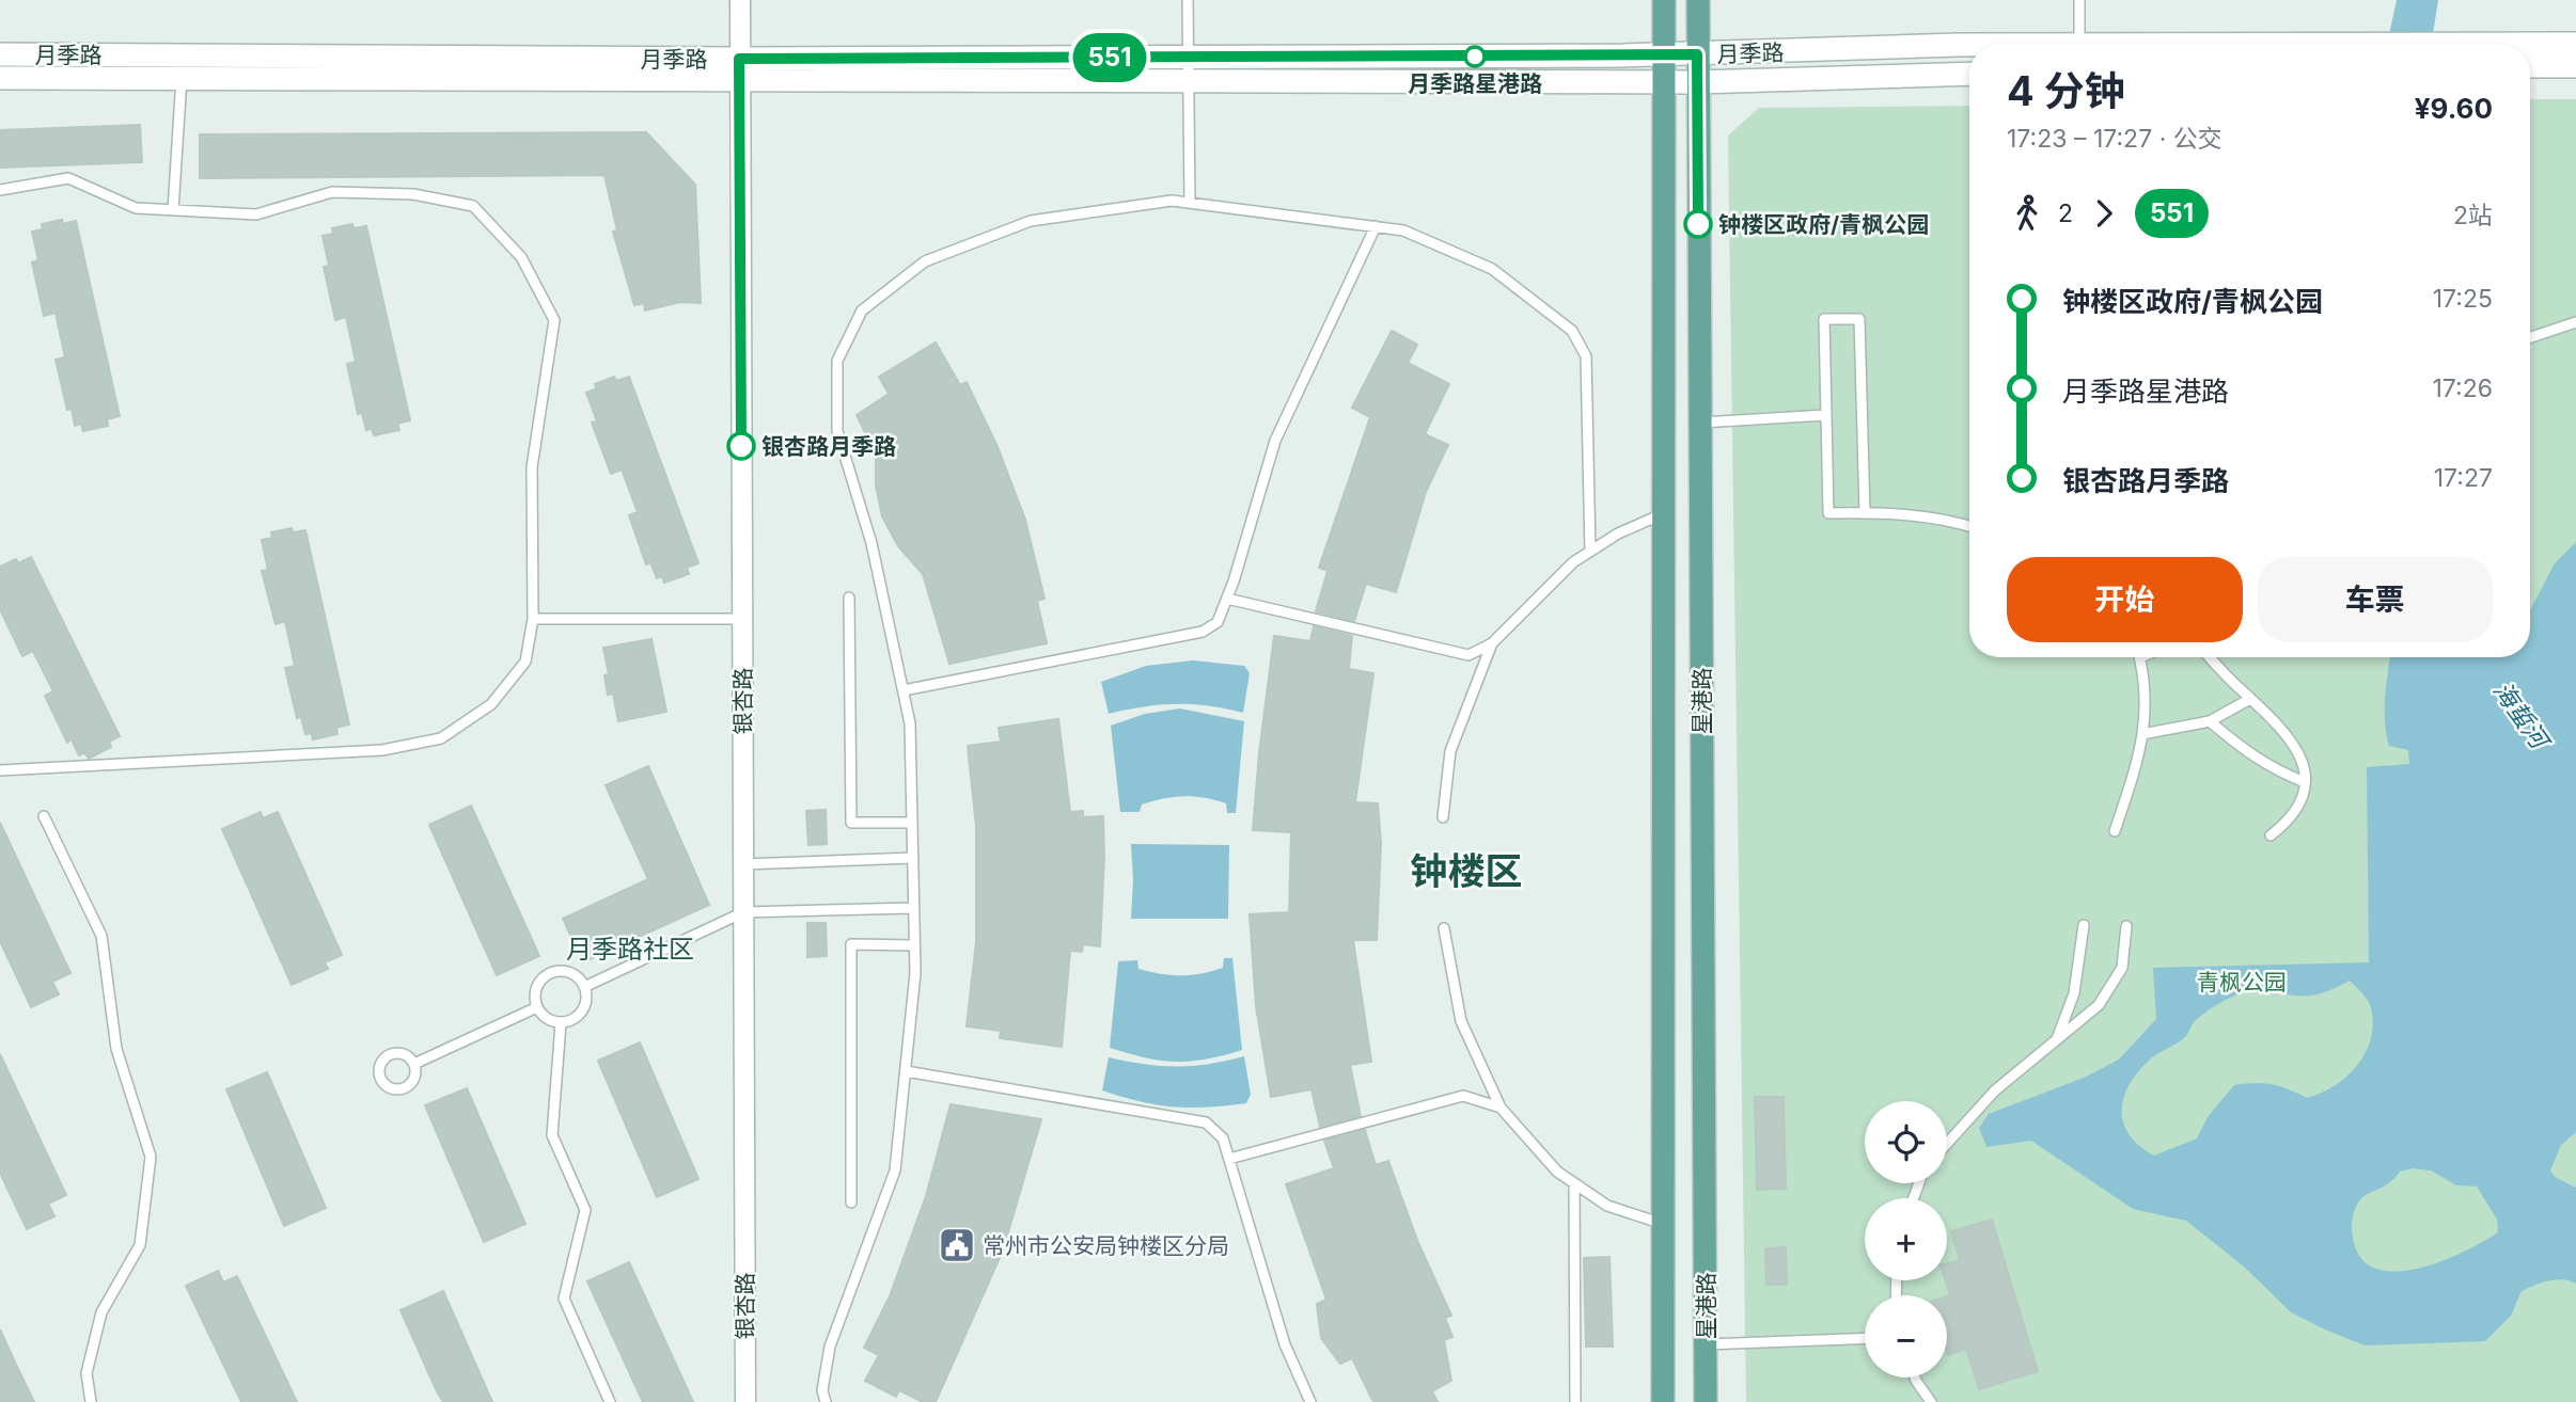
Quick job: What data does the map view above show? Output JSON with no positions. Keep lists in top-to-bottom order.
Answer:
{
  "streets": {
    "main road": ["星港路"],
    "street": ["月季路", "银杏路"]
  },
  "crossings": [
    ["月季路", "银杏路"],
    ["月季路", "星港路"]
  ],
  "districts": ["钟楼区", "月季路社区"],
  "water": ["海蜇河"],
  "parks": ["青枫公园"],
  "places": {
    "other": ["月季路星港路", "钟楼区政府/青枫公园", "银杏路月季路"],
    "public building": ["常州市公安局钟楼区分局"]
  },
  "lines": ["bus line 551"],
  "page": {
    "on_map": "551",
    "heading": ["4 分钟", "17:23 – 17:27 · 公交", "¥9.60"],
    "legs": ["2", "551", "2站"],
    "list": [
      {
        "name": "钟楼区政府/青枫公园",
        "value": "17:25"
      },
      {
        "name": "月季路星港路",
        "value": "17:26"
      },
      {
        "name": "银杏路月季路",
        "value": "17:27"
      }
    ],
    "buttons": ["开始", "车票"],
    "map_buttons": ["+", "−"]
  }
}
